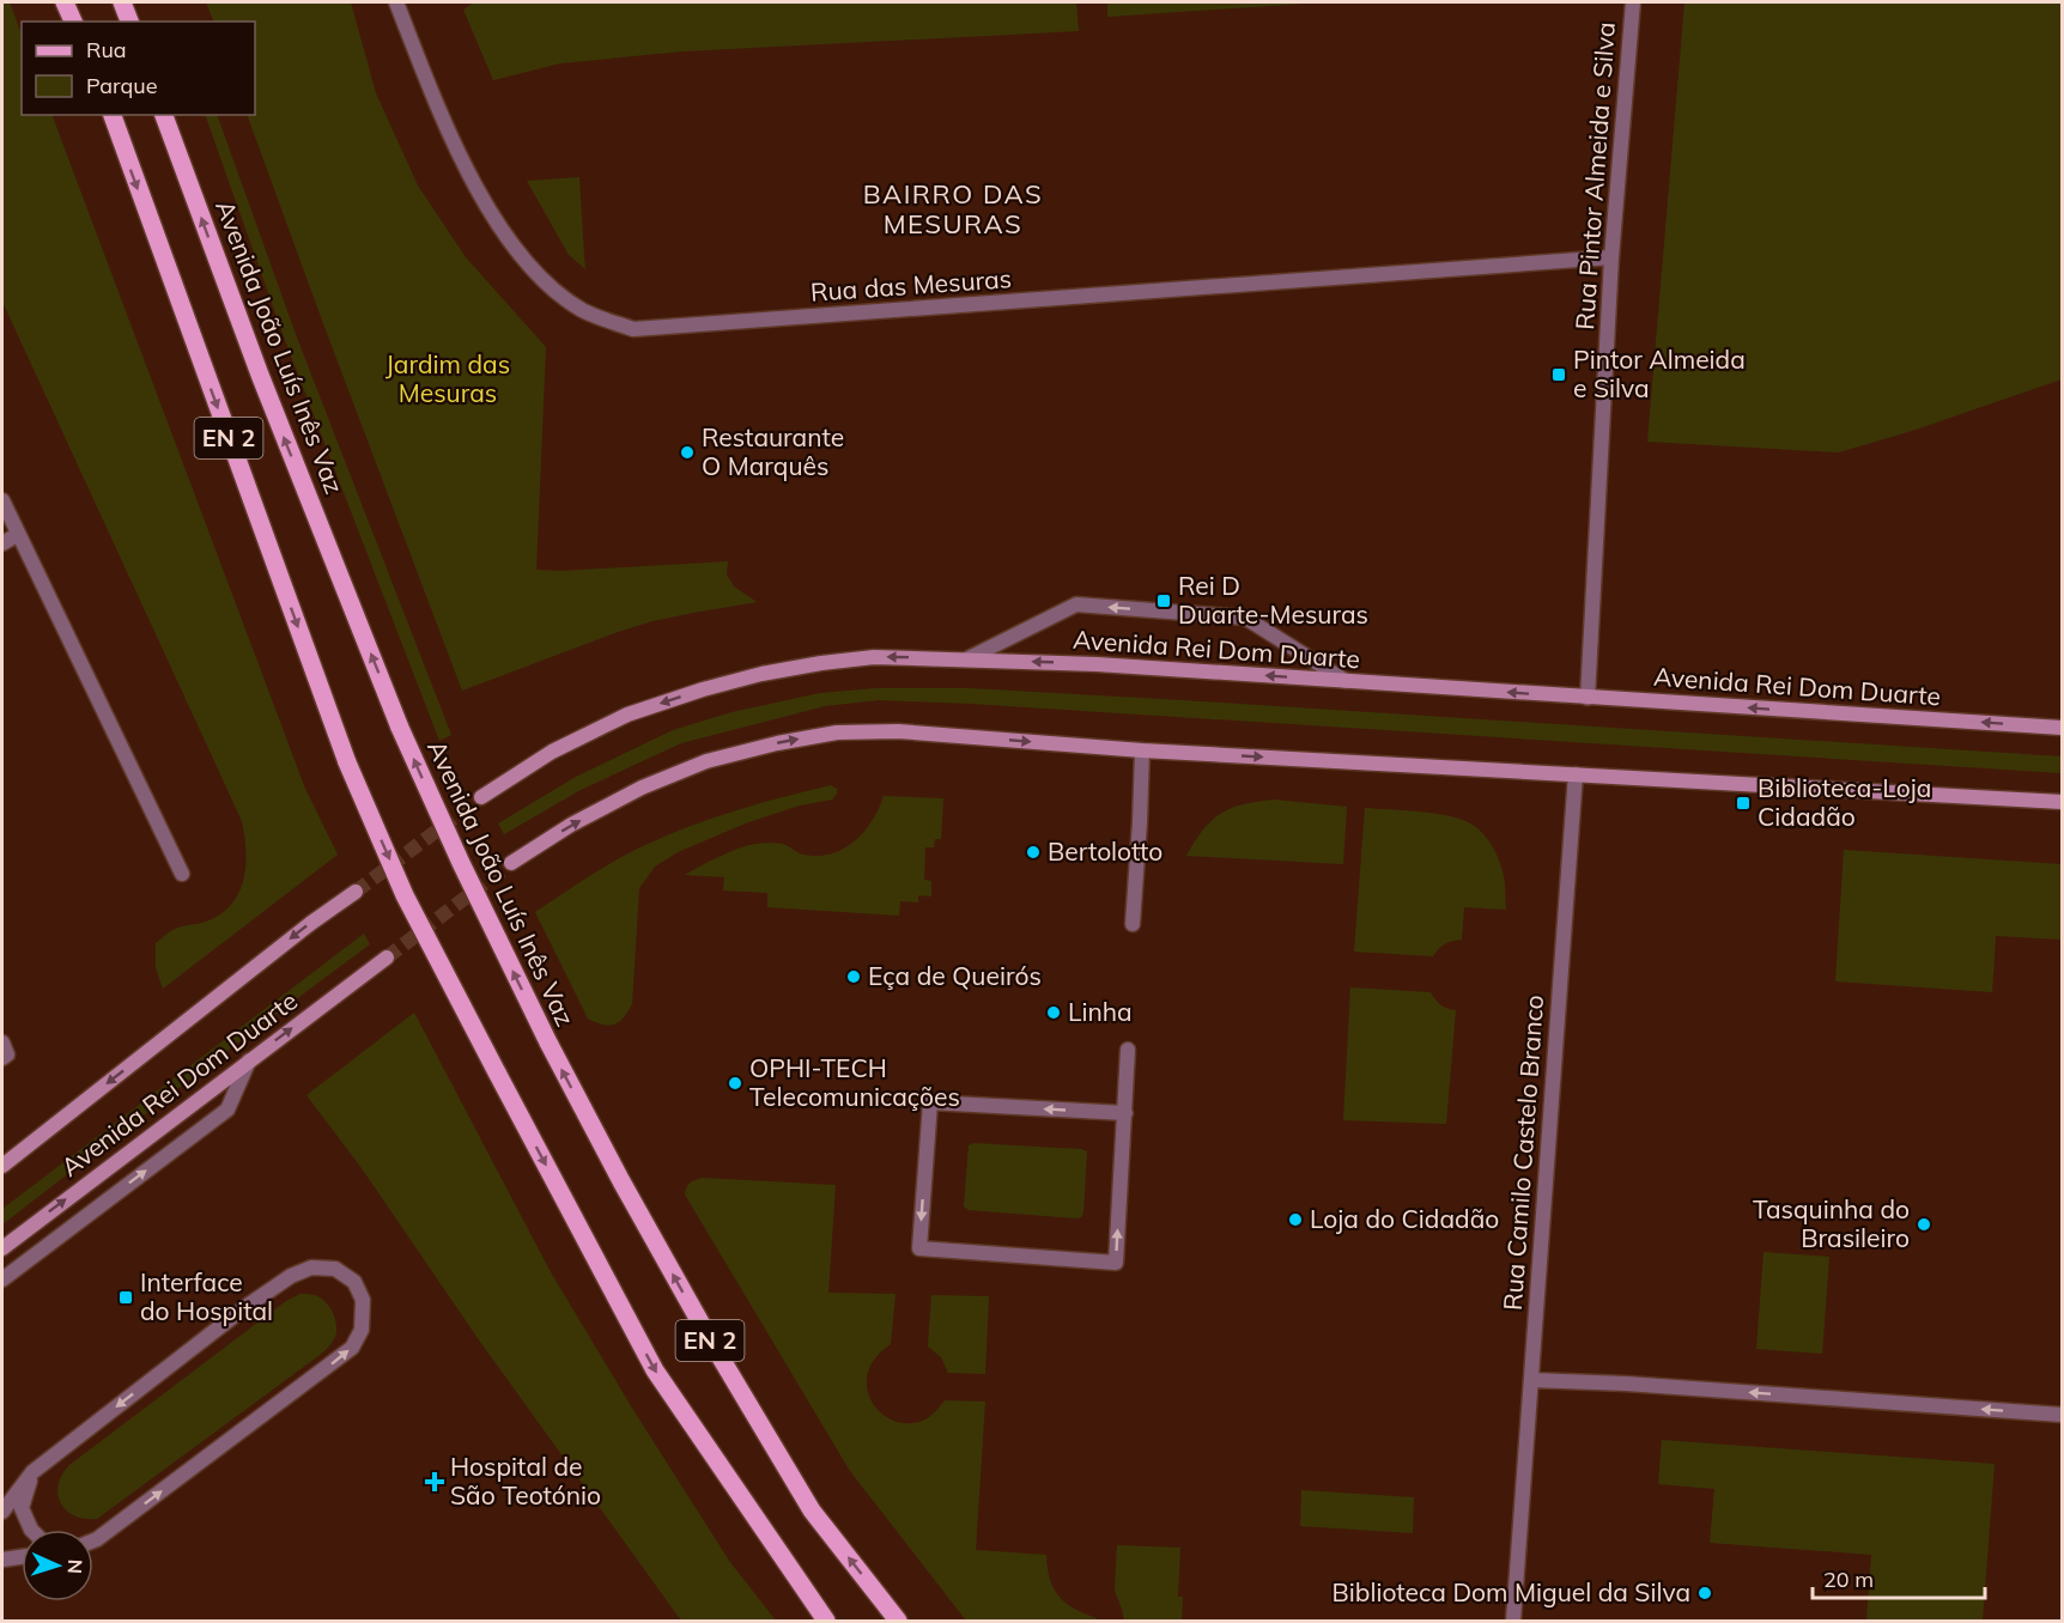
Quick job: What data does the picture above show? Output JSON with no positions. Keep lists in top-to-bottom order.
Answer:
{
  "streets": {
    "main road": ["Avenida João Luís Inês Vaz", "EN 2", "Avenida Rei Dom Duarte"],
    "street": ["Rua Pintor Almeida e Silva", "Rua das Mesuras", "Rua Camilo Castelo Branco"]
  },
  "crossings": [
    ["Rua Pintor Almeida e Silva", "Rua das Mesuras"],
    ["Rua Pintor Almeida e Silva", "Avenida Rei Dom Duarte"]
  ],
  "districts": ["BAIRRO DAS MESURAS"],
  "parks": ["Jardim das Mesuras"],
  "places": {
    "transit": [
      "Pintor Almeida e Silva",
      "Rei D Duarte-Mesuras",
      "Biblioteca-Loja Cidadão",
      "Interface do Hospital"
    ],
    "other": [
      "Restaurante O Marquês",
      "Bertolotto",
      "Eça de Queirós",
      "Linha",
      "OPHI-TECH Telecomunicações",
      "Loja do Cidadão",
      "Tasquinha do Brasileiro",
      "Biblioteca Dom Miguel da Silva"
    ],
    "health": ["Hospital de São Teotónio"]
  },
  "legend": ["Rua", "Parque"],
  "scale_bar": "20 m",
  "north": "right"
}
